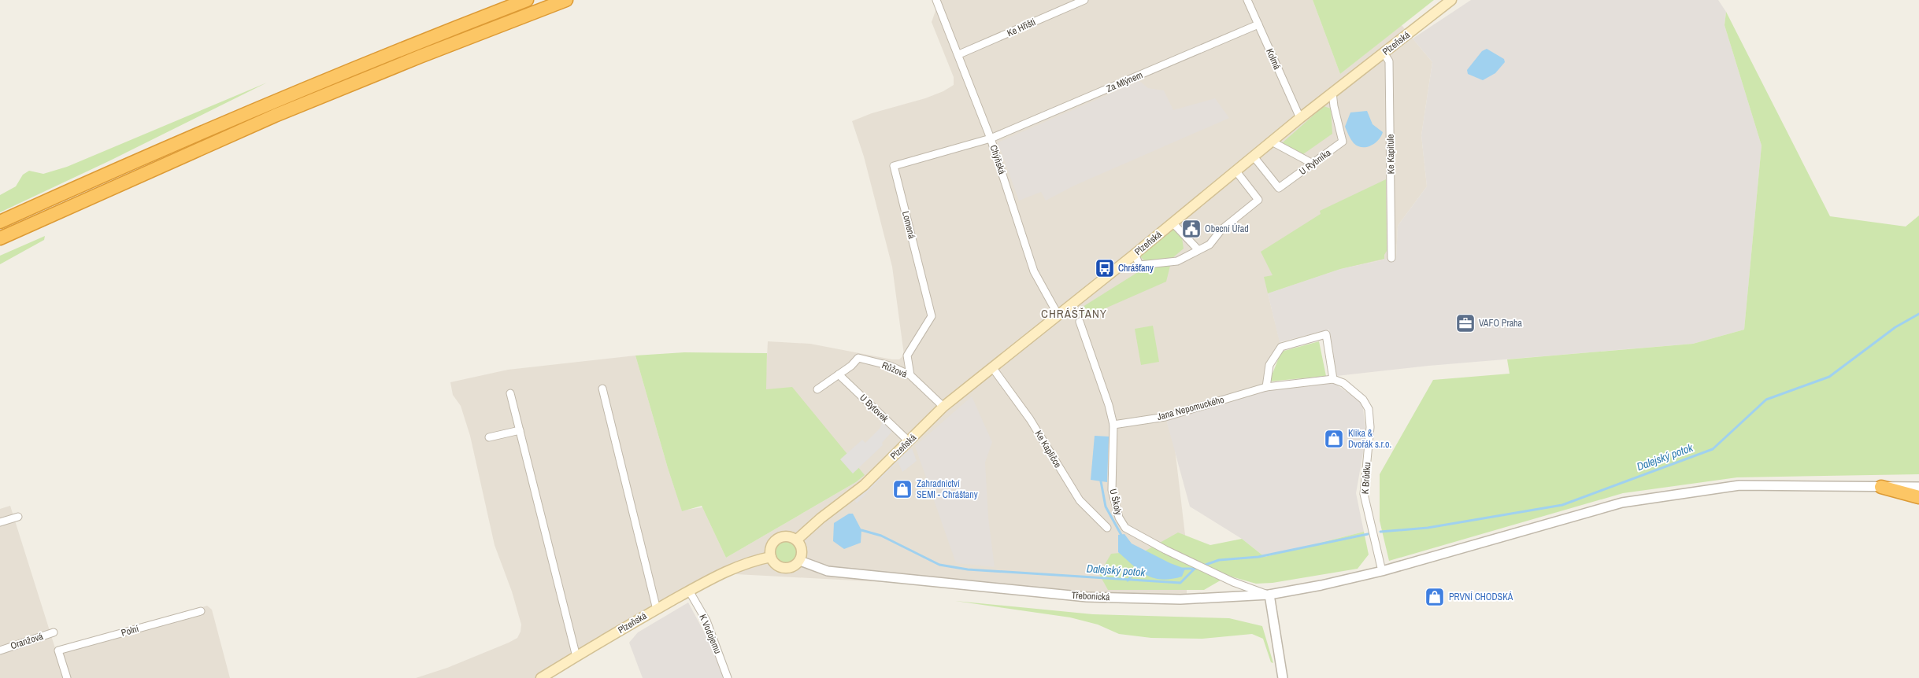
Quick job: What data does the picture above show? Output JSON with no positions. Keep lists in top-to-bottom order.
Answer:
{
  "streets": {
    "main road": ["Plzeňská"],
    "street": [
      "Ke Hřišti",
      "Kolmá",
      "Za Mlýnem",
      "Ke Kapitule",
      "Chýňská",
      "U Rybníka",
      "Lomená",
      "Růžová",
      "U Bytovek",
      "Jana Nepomuckého",
      "Ke Kapličce",
      "K Brůdku",
      "U Školy",
      "Třebonická",
      "Polní",
      "K Vodojemu",
      "Oranžová"
    ]
  },
  "crossings": [
    ["Ke Hřišti", "Chýňská"],
    ["Plzeňská", "Kolmá"],
    ["Plzeňská", "Ke Kapitule"],
    ["Plzeňská", "Chýňská"],
    ["Plzeňská", "U Rybníka"],
    ["Plzeňská", "Růžová"],
    ["Plzeňská", "U Bytovek"],
    ["Plzeňská", "Ke Kapličce"],
    ["Plzeňská", "Třebonická"],
    ["Plzeňská", "K Vodojemu"],
    ["Kolmá", "Za Mlýnem"],
    ["Za Mlýnem", "Chýňská"],
    ["Za Mlýnem", "Lomená"],
    ["Chýňská", "Lomená"],
    ["Lomená", "Růžová"],
    ["Růžová", "U Bytovek"],
    ["Jana Nepomuckého", "K Brůdku"],
    ["Jana Nepomuckého", "U Školy"],
    ["K Brůdku", "Třebonická"],
    ["U Školy", "Třebonická"]
  ],
  "districts": ["CHRÁŠŤANY"],
  "water": ["Dalejský potok"],
  "places": {
    "public building": ["Obecní Úřad"],
    "bus stop": ["Chrášťany"],
    "office": ["VAFO Praha"],
    "shop": ["Klika & Dvořák s.r.o.", "Zahradnictví SEMI - Chráštany", "PRVNÍ CHODSKÁ"]
  }
}
